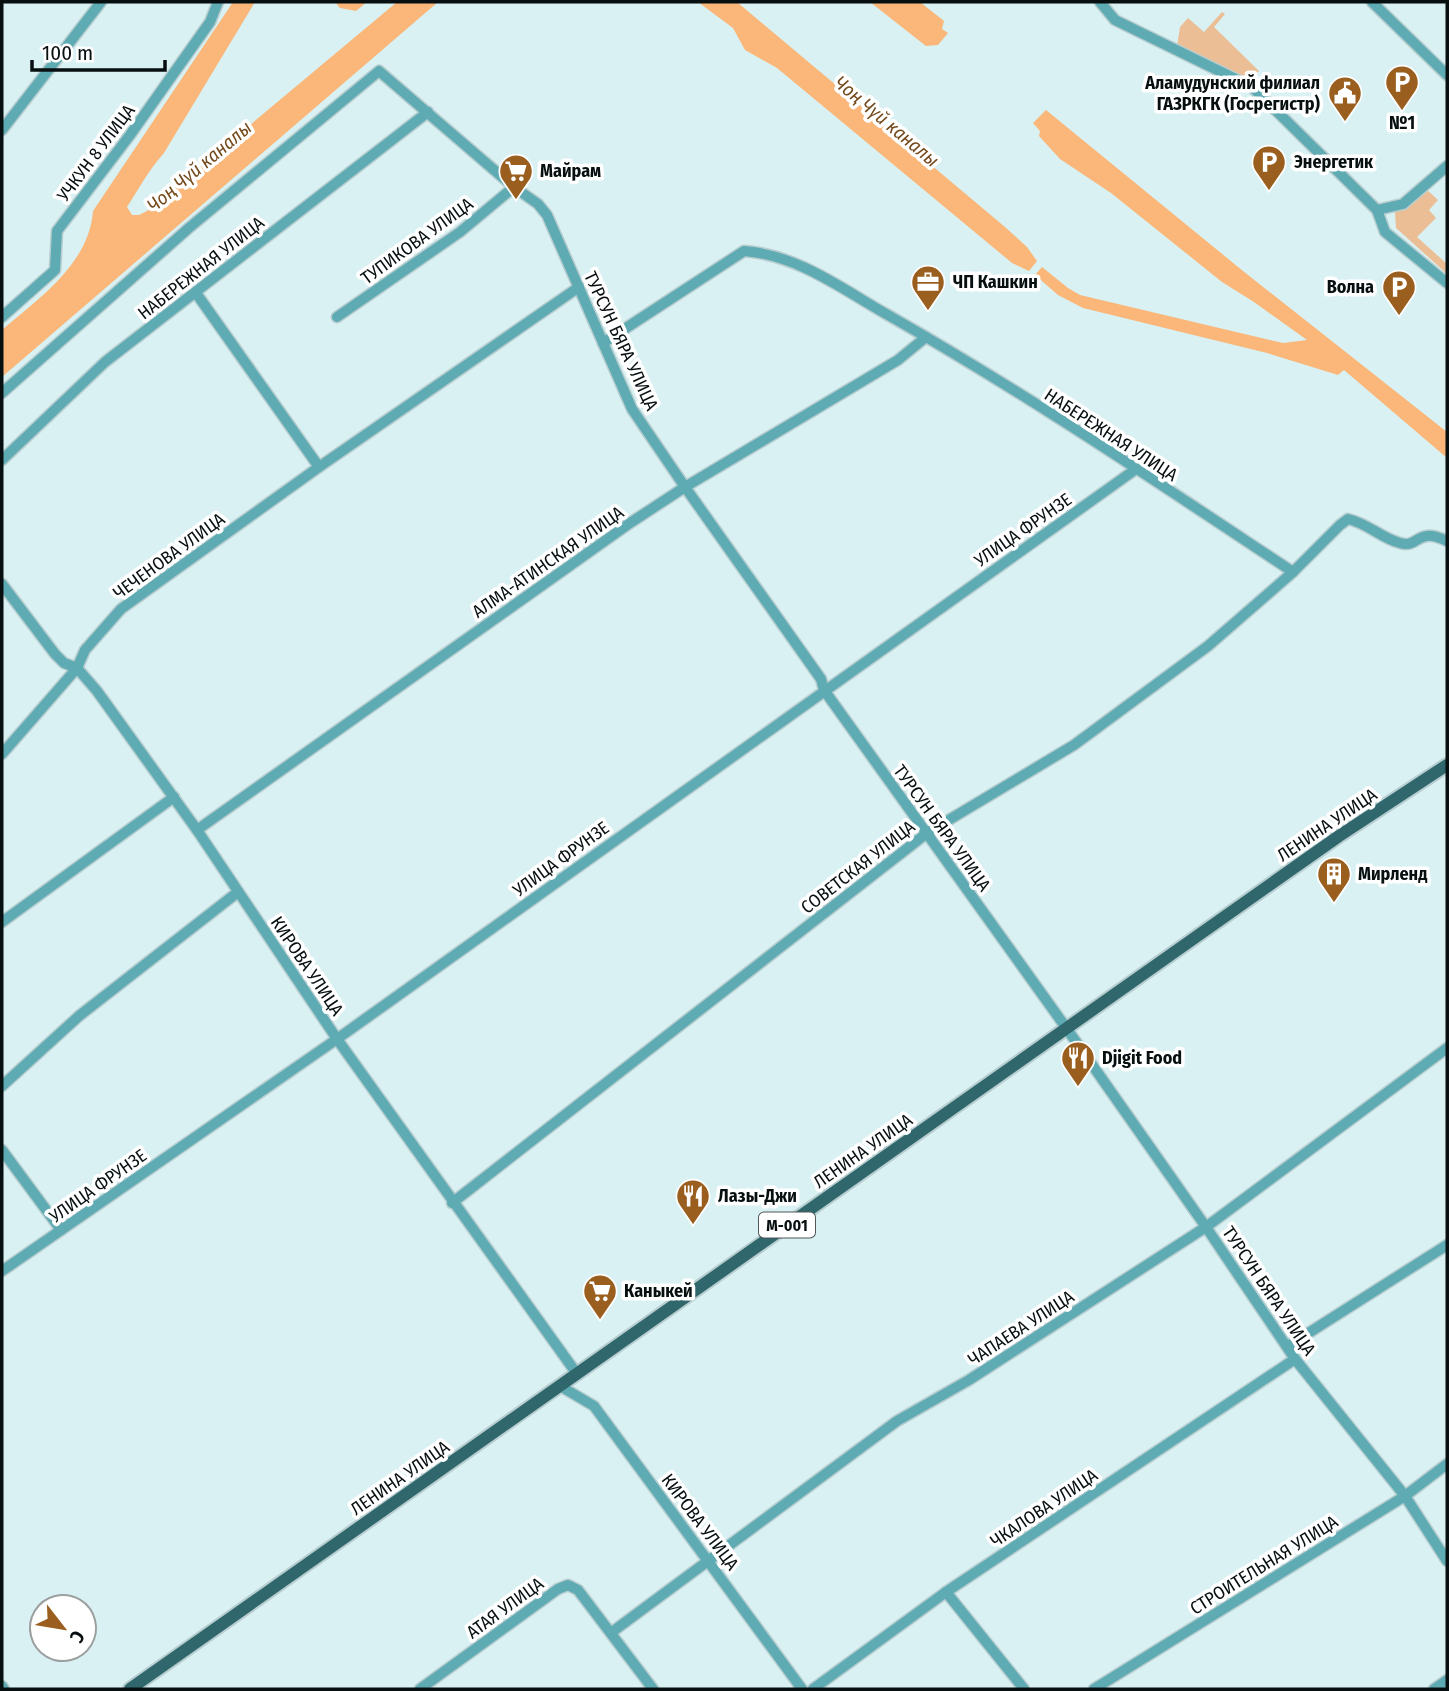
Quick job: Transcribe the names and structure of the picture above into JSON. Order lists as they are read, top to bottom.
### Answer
{
  "streets": {
    "main road": ["ЛЕНИНА УЛИЦА", "М-001"],
    "street": [
      "УЧКУН 8 УЛИЦА",
      "ТУПИКОВА УЛИЦА",
      "НАБЕРЕЖНАЯ УЛИЦА",
      "ТУРСУН БЯРА УЛИЦА",
      "УЛИЦА ФРУНЗЕ",
      "ЧЕЧЕНОВА УЛИЦА",
      "АЛМА-АТИНСКАЯ УЛИЦА",
      "СОВЕТСКАЯ УЛИЦА",
      "КИРОВА УЛИЦА",
      "ЧАПАЕВА УЛИЦА",
      "ЧКАЛОВА УЛИЦА",
      "СТРОИТЕЛЬНАЯ УЛИЦА",
      "АТАЯ УЛИЦА"
    ]
  },
  "crossings": [
    ["ТУПИКОВА УЛИЦА", "ТУРСУН БЯРА УЛИЦА"],
    ["НАБЕРЕЖНАЯ УЛИЦА", "ТУРСУН БЯРА УЛИЦА"],
    ["НАБЕРЕЖНАЯ УЛИЦА", "УЛИЦА ФРУНЗЕ"],
    ["НАБЕРЕЖНАЯ УЛИЦА", "АЛМА-АТИНСКАЯ УЛИЦА"],
    ["НАБЕРЕЖНАЯ УЛИЦА", "СОВЕТСКАЯ УЛИЦА"],
    ["ТУРСУН БЯРА УЛИЦА", "УЛИЦА ФРУНЗЕ"],
    ["ТУРСУН БЯРА УЛИЦА", "ЧЕЧЕНОВА УЛИЦА"],
    ["ТУРСУН БЯРА УЛИЦА", "АЛМА-АТИНСКАЯ УЛИЦА"],
    ["ТУРСУН БЯРА УЛИЦА", "ЛЕНИНА УЛИЦА"],
    ["ТУРСУН БЯРА УЛИЦА", "СОВЕТСКАЯ УЛИЦА"],
    ["ТУРСУН БЯРА УЛИЦА", "ЧАПАЕВА УЛИЦА"],
    ["ТУРСУН БЯРА УЛИЦА", "ЧКАЛОВА УЛИЦА"],
    ["ТУРСУН БЯРА УЛИЦА", "СТРОИТЕЛЬНАЯ УЛИЦА"],
    ["УЛИЦА ФРУНЗЕ", "КИРОВА УЛИЦА"],
    ["ЧЕЧЕНОВА УЛИЦА", "КИРОВА УЛИЦА"],
    ["АЛМА-АТИНСКАЯ УЛИЦА", "КИРОВА УЛИЦА"],
    ["ЛЕНИНА УЛИЦА", "КИРОВА УЛИЦА"],
    ["СОВЕТСКАЯ УЛИЦА", "КИРОВА УЛИЦА"],
    ["КИРОВА УЛИЦА", "ЧАПАЕВА УЛИЦА"],
    ["ЧАПАЕВА УЛИЦА", "АТАЯ УЛИЦА"]
  ],
  "water": ["Чоң Чүй каналы"],
  "places": {
    "parking": ["№1", "Энергетик", "Волна"],
    "public building": ["Аламудунский филиал ГАЗРКГК (Госрегистр)"],
    "supermarket": ["Майрам", "Каныкей"],
    "office": ["ЧП Кашкин"],
    "building": ["Мирленд"],
    "restaurant": ["Djigit Food", "Лазы-Джи"]
  },
  "scale_bar": "100 m",
  "north": "bottom right"
}
